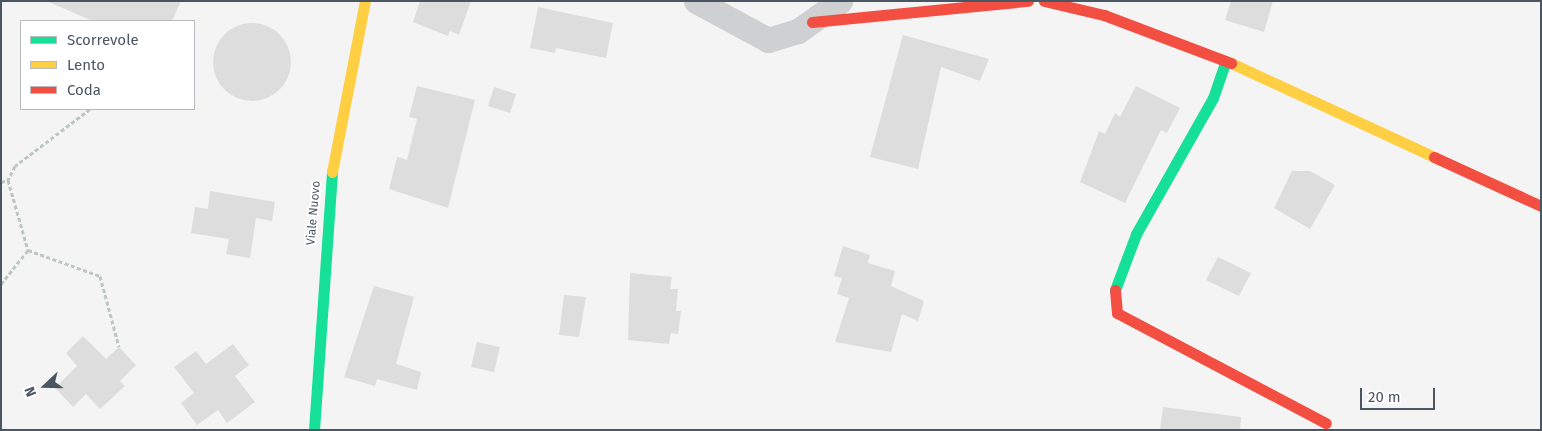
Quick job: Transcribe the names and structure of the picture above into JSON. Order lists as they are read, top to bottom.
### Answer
{
  "streets": {
    "street": ["Viale Nuovo"]
  },
  "legend": ["Scorrevole", "Lento", "Coda"],
  "scale_bar": "20 m",
  "north": "left"
}
